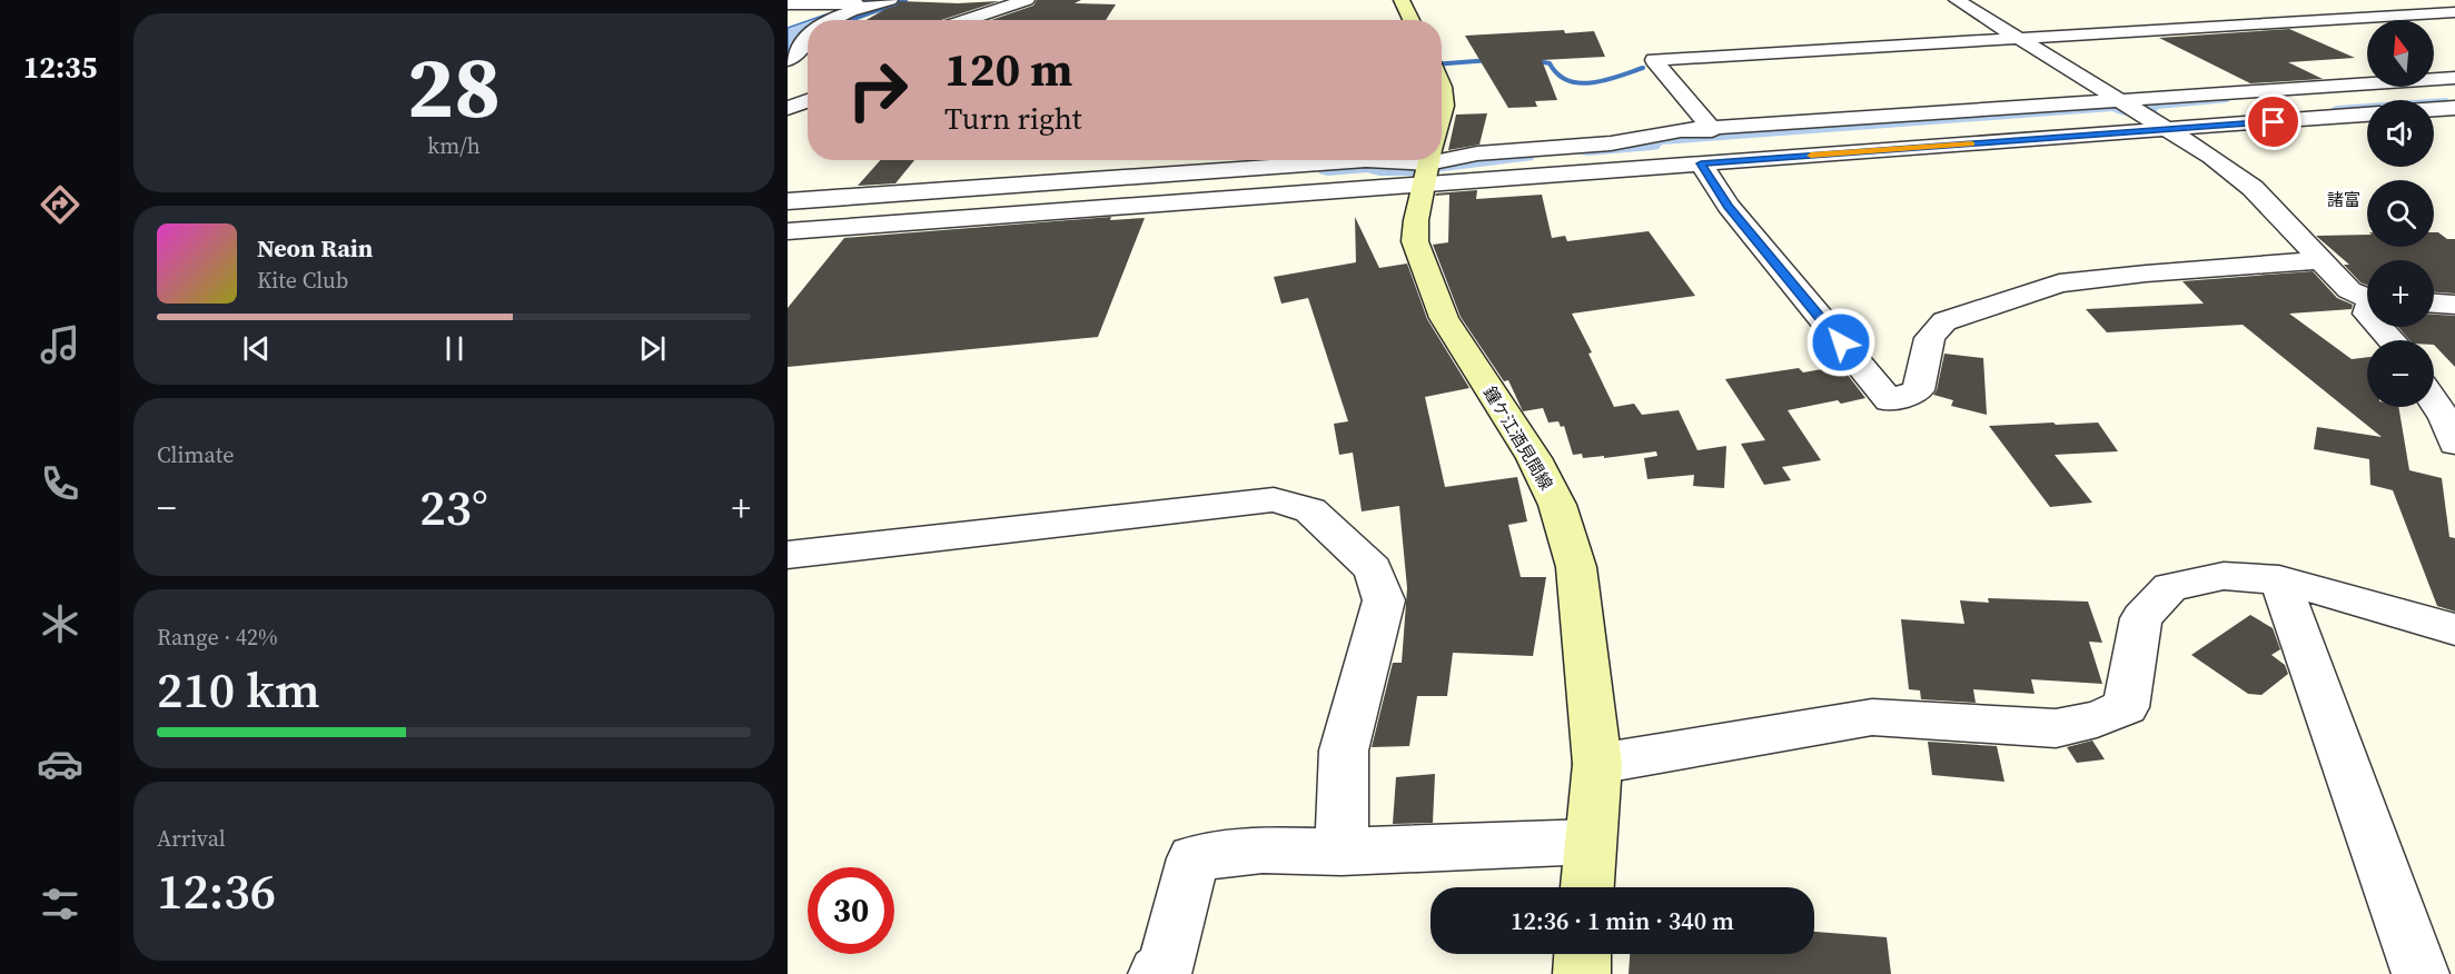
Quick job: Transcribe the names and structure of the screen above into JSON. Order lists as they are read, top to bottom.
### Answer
{
  "streets": {
    "main road": ["鐘ケ江酒見間線"]
  },
  "districts": ["諸富"],
  "north": "top",
  "page": {
    "tabs": "12:35",
    "tile": [
      ["28", "km/h"],
      "Climate",
      ["Range · 42%", "210 km"],
      ["Arrival", "12:36"]
    ],
    "map_buttons": ["+", "−"],
    "turn": ["120 m", "Turn right"],
    "song": ["Neon Rain", "Kite Club"],
    "heat": ["−", "23°", "+"],
    "limit": "30",
    "trip": "12:36 · 1 min · 340 m"
  }
}
